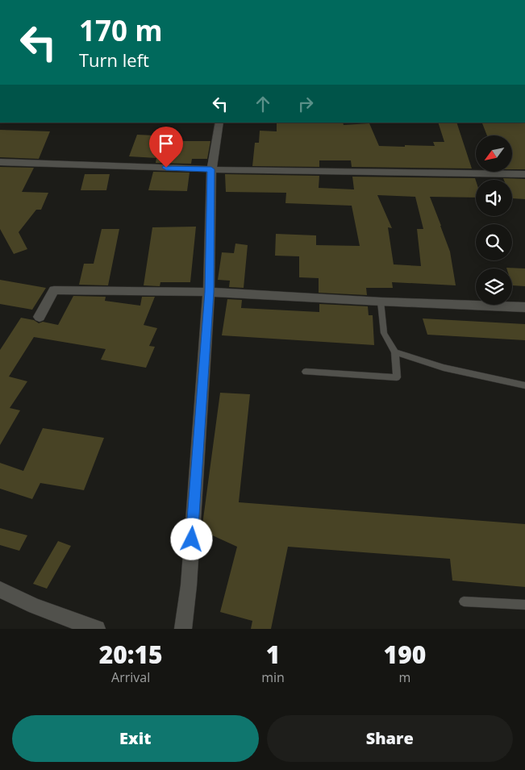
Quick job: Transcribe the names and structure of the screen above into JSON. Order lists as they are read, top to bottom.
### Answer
{
  "north": "bottom left",
  "page": {
    "turn": ["170 m", "Turn left"],
    "eta": [
      "20:15",
      "Arrival",
      "1",
      "min",
      "190",
      "m"
    ],
    "buttons": ["Exit", "Share"]
  }
}
